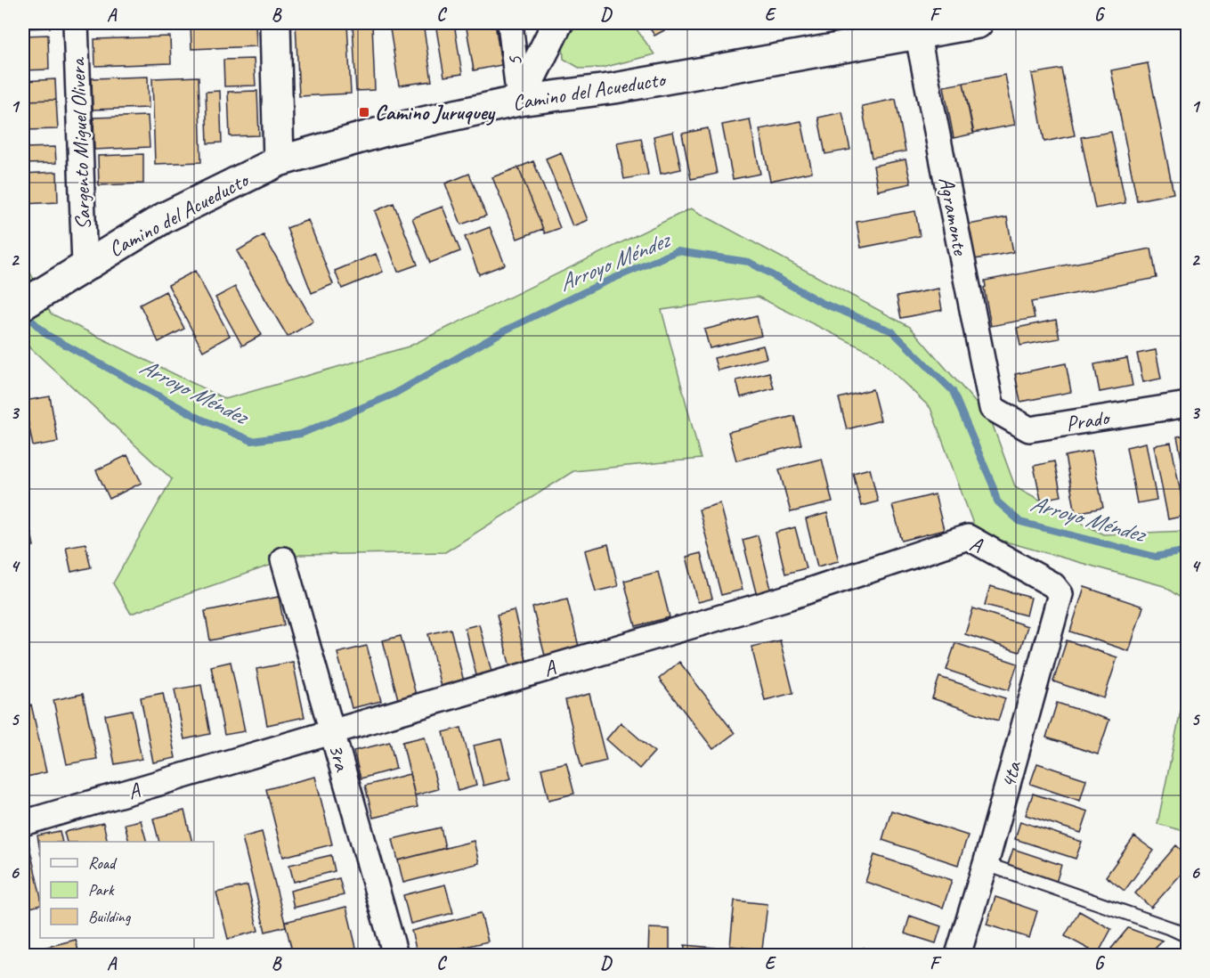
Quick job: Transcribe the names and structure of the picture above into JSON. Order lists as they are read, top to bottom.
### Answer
{
  "streets": {
    "main road": ["Camino del Acueducto"],
    "street": [
      "5",
      "Sargento Miguel Olivera",
      "Agramonte",
      "Prado",
      "A",
      "3ra",
      "4ta"
    ]
  },
  "crossings": [
    ["5", "Camino del Acueducto"],
    ["Camino del Acueducto", "Sargento Miguel Olivera"],
    ["Camino del Acueducto", "Agramonte"],
    ["Agramonte", "Prado"],
    ["A", "3ra"],
    ["A", "4ta"]
  ],
  "water": ["Arroyo Méndez"],
  "places": {
    "transit": ["Camino Juruquey"]
  },
  "legend": ["Road", "Park", "Building"],
  "grid": {
    "columns": [
      "A",
      "B",
      "C",
      "D",
      "E",
      "F",
      "G"
    ],
    "rows": [
      "1",
      "2",
      "3",
      "4",
      "5",
      "6"
    ]
  }
}
